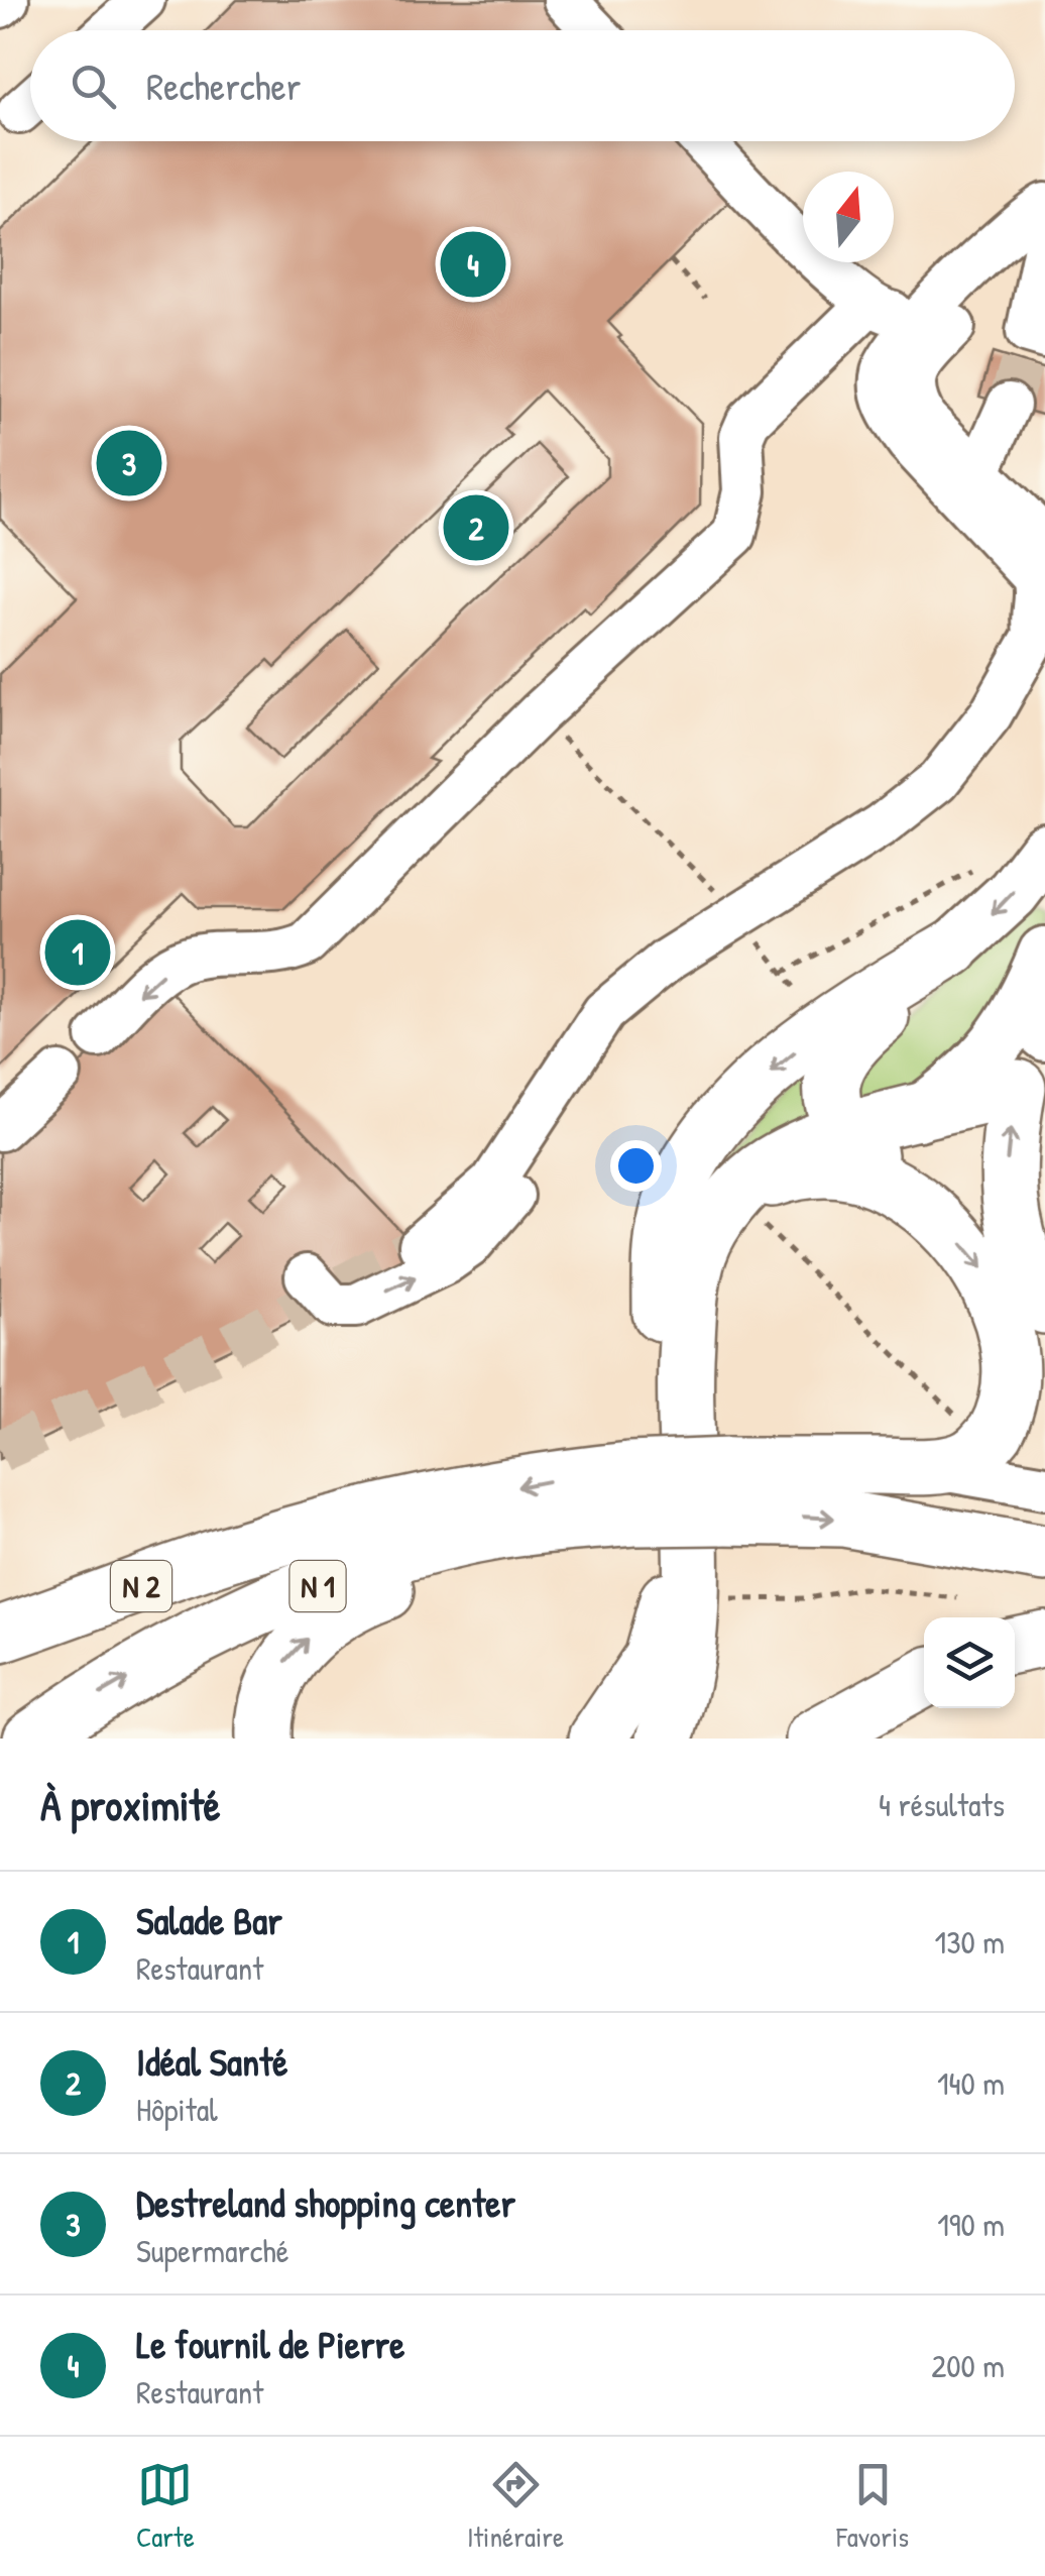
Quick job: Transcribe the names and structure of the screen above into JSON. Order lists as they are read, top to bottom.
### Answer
{
  "streets": {
    "highway": ["N 2", "N 1"]
  },
  "crossings": [
    ["N 2", "N 1"]
  ],
  "north": "top",
  "page": {
    "search": "Rechercher",
    "pins": [
      "4",
      "3",
      "2",
      "1"
    ],
    "heading": ["À proximité", "4 résultats"],
    "list": [
      {
        "mark": "1",
        "name": "Salade Bar",
        "note": "Restaurant",
        "value": "130 m"
      },
      {
        "mark": "2",
        "name": "Idéal Santé",
        "note": "Hôpital",
        "value": "140 m"
      },
      {
        "mark": "3",
        "name": "Destreland shopping center",
        "note": "Supermarché",
        "value": "190 m"
      },
      {
        "mark": "4",
        "name": "Le fournil de Pierre",
        "note": "Restaurant",
        "value": "200 m"
      }
    ],
    "nav": ["Carte", "Itinéraire", "Favoris"]
  }
}
